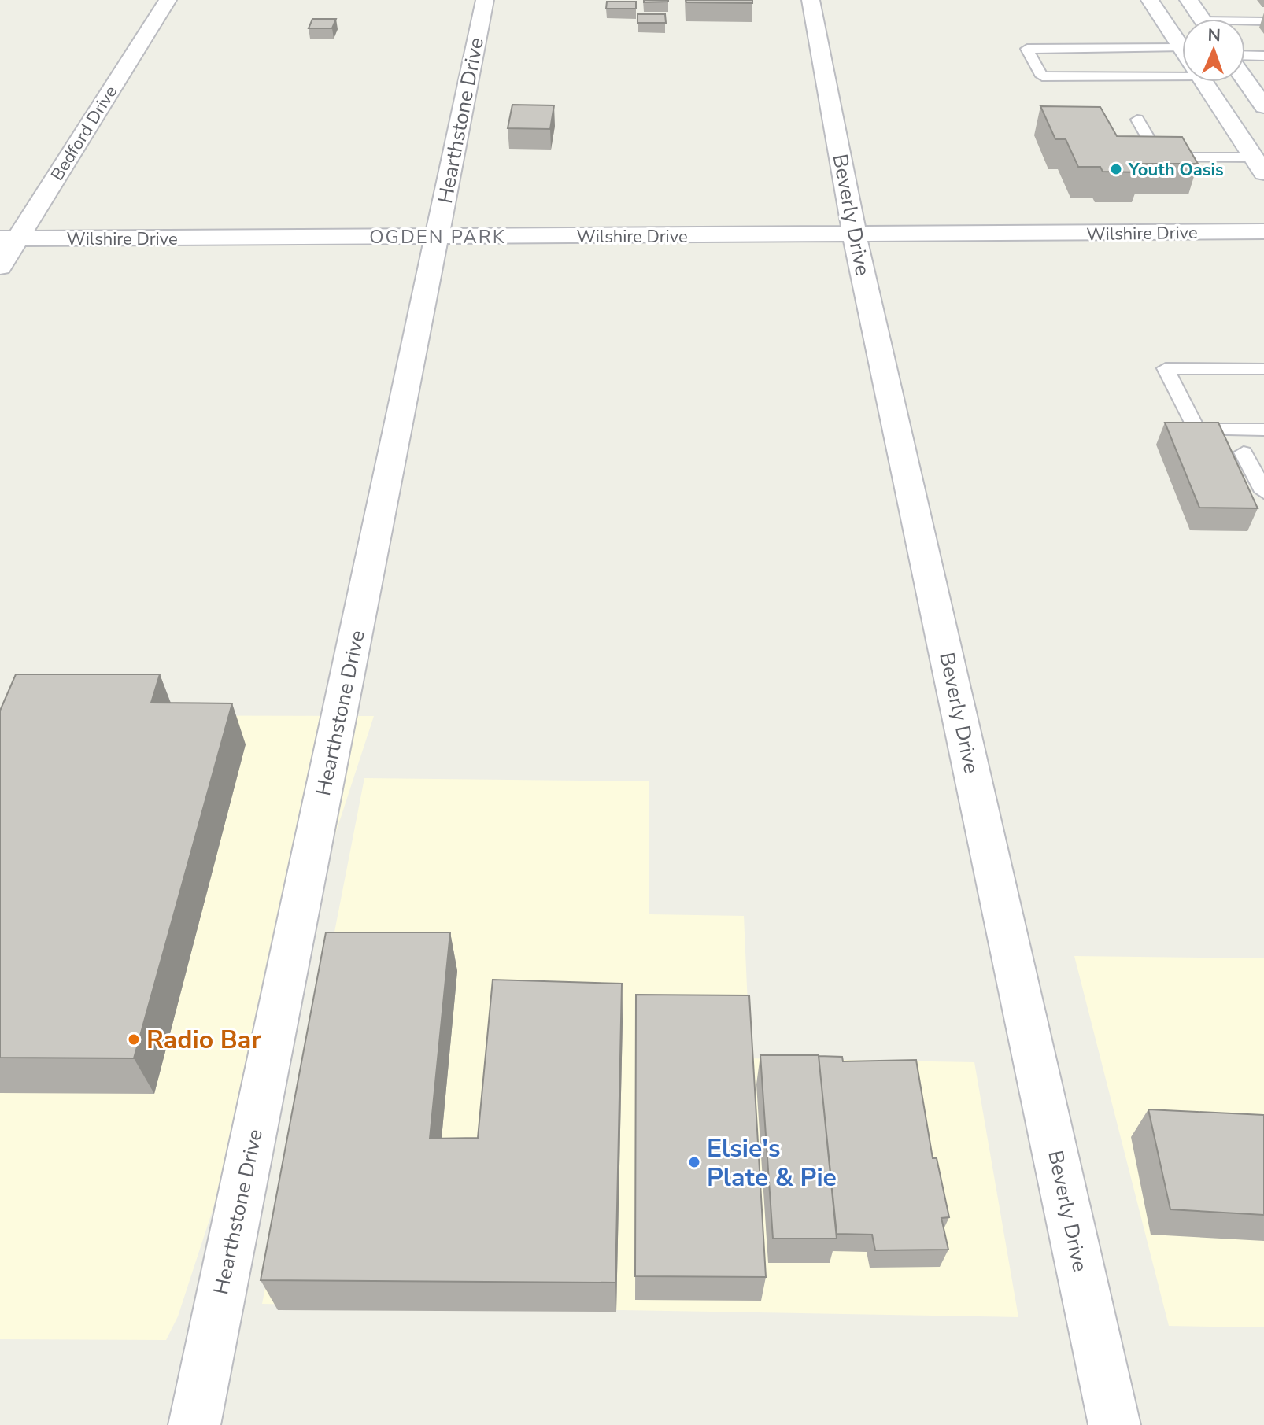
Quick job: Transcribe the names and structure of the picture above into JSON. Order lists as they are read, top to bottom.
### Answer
{
  "streets": {
    "street": [
      "Hearthstone Drive",
      "Bedford Drive",
      "Beverly Drive",
      "Wilshire Drive"
    ]
  },
  "crossings": [
    ["Hearthstone Drive", "Wilshire Drive"],
    ["Bedford Drive", "Wilshire Drive"],
    ["Beverly Drive", "Wilshire Drive"]
  ],
  "districts": ["OGDEN PARK"],
  "places": ["Youth Oasis", "Radio Bar", "Elsie's Plate & Pie"],
  "north": "top"
}
